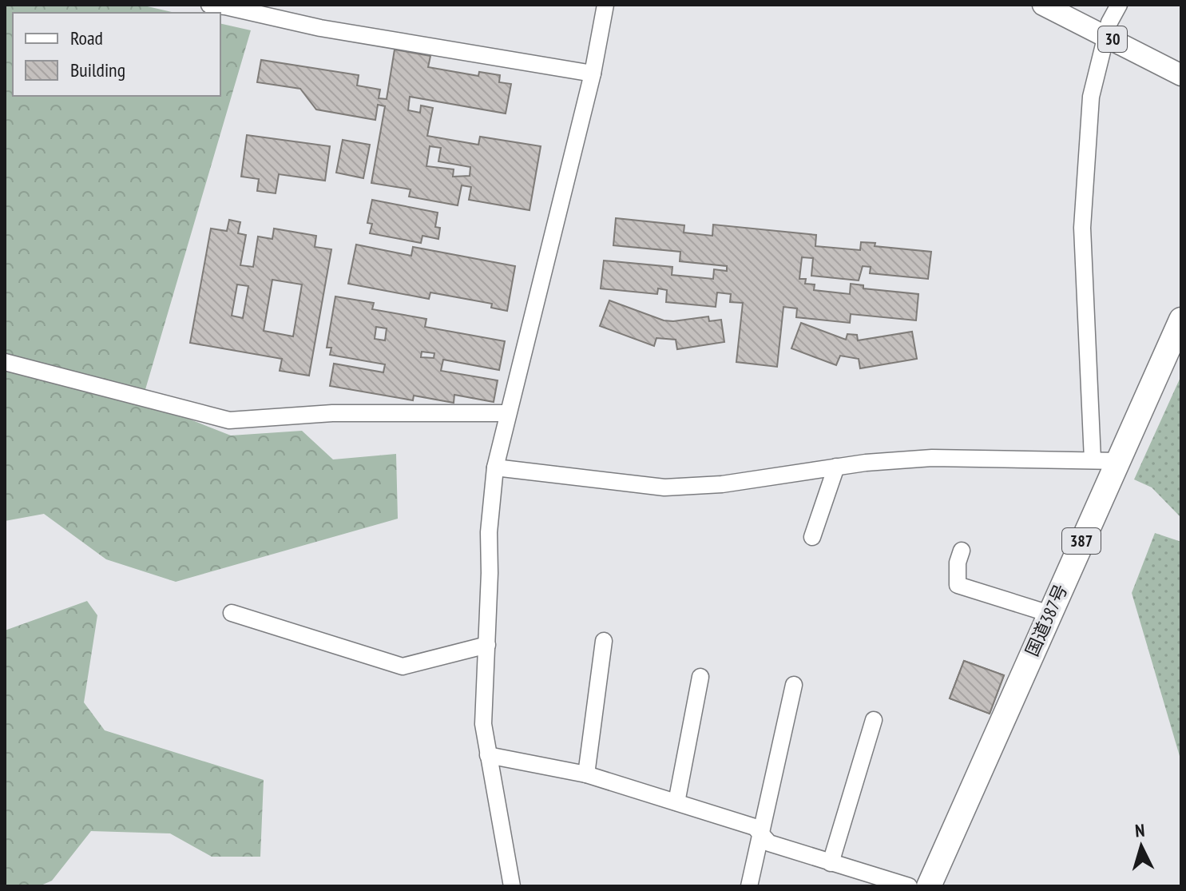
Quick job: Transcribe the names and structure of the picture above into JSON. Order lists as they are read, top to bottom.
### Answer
{
  "streets": {
    "highway": ["387", "国道387号"],
    "main road": ["30"]
  },
  "legend": ["Road", "Building"],
  "north": "top"
}
